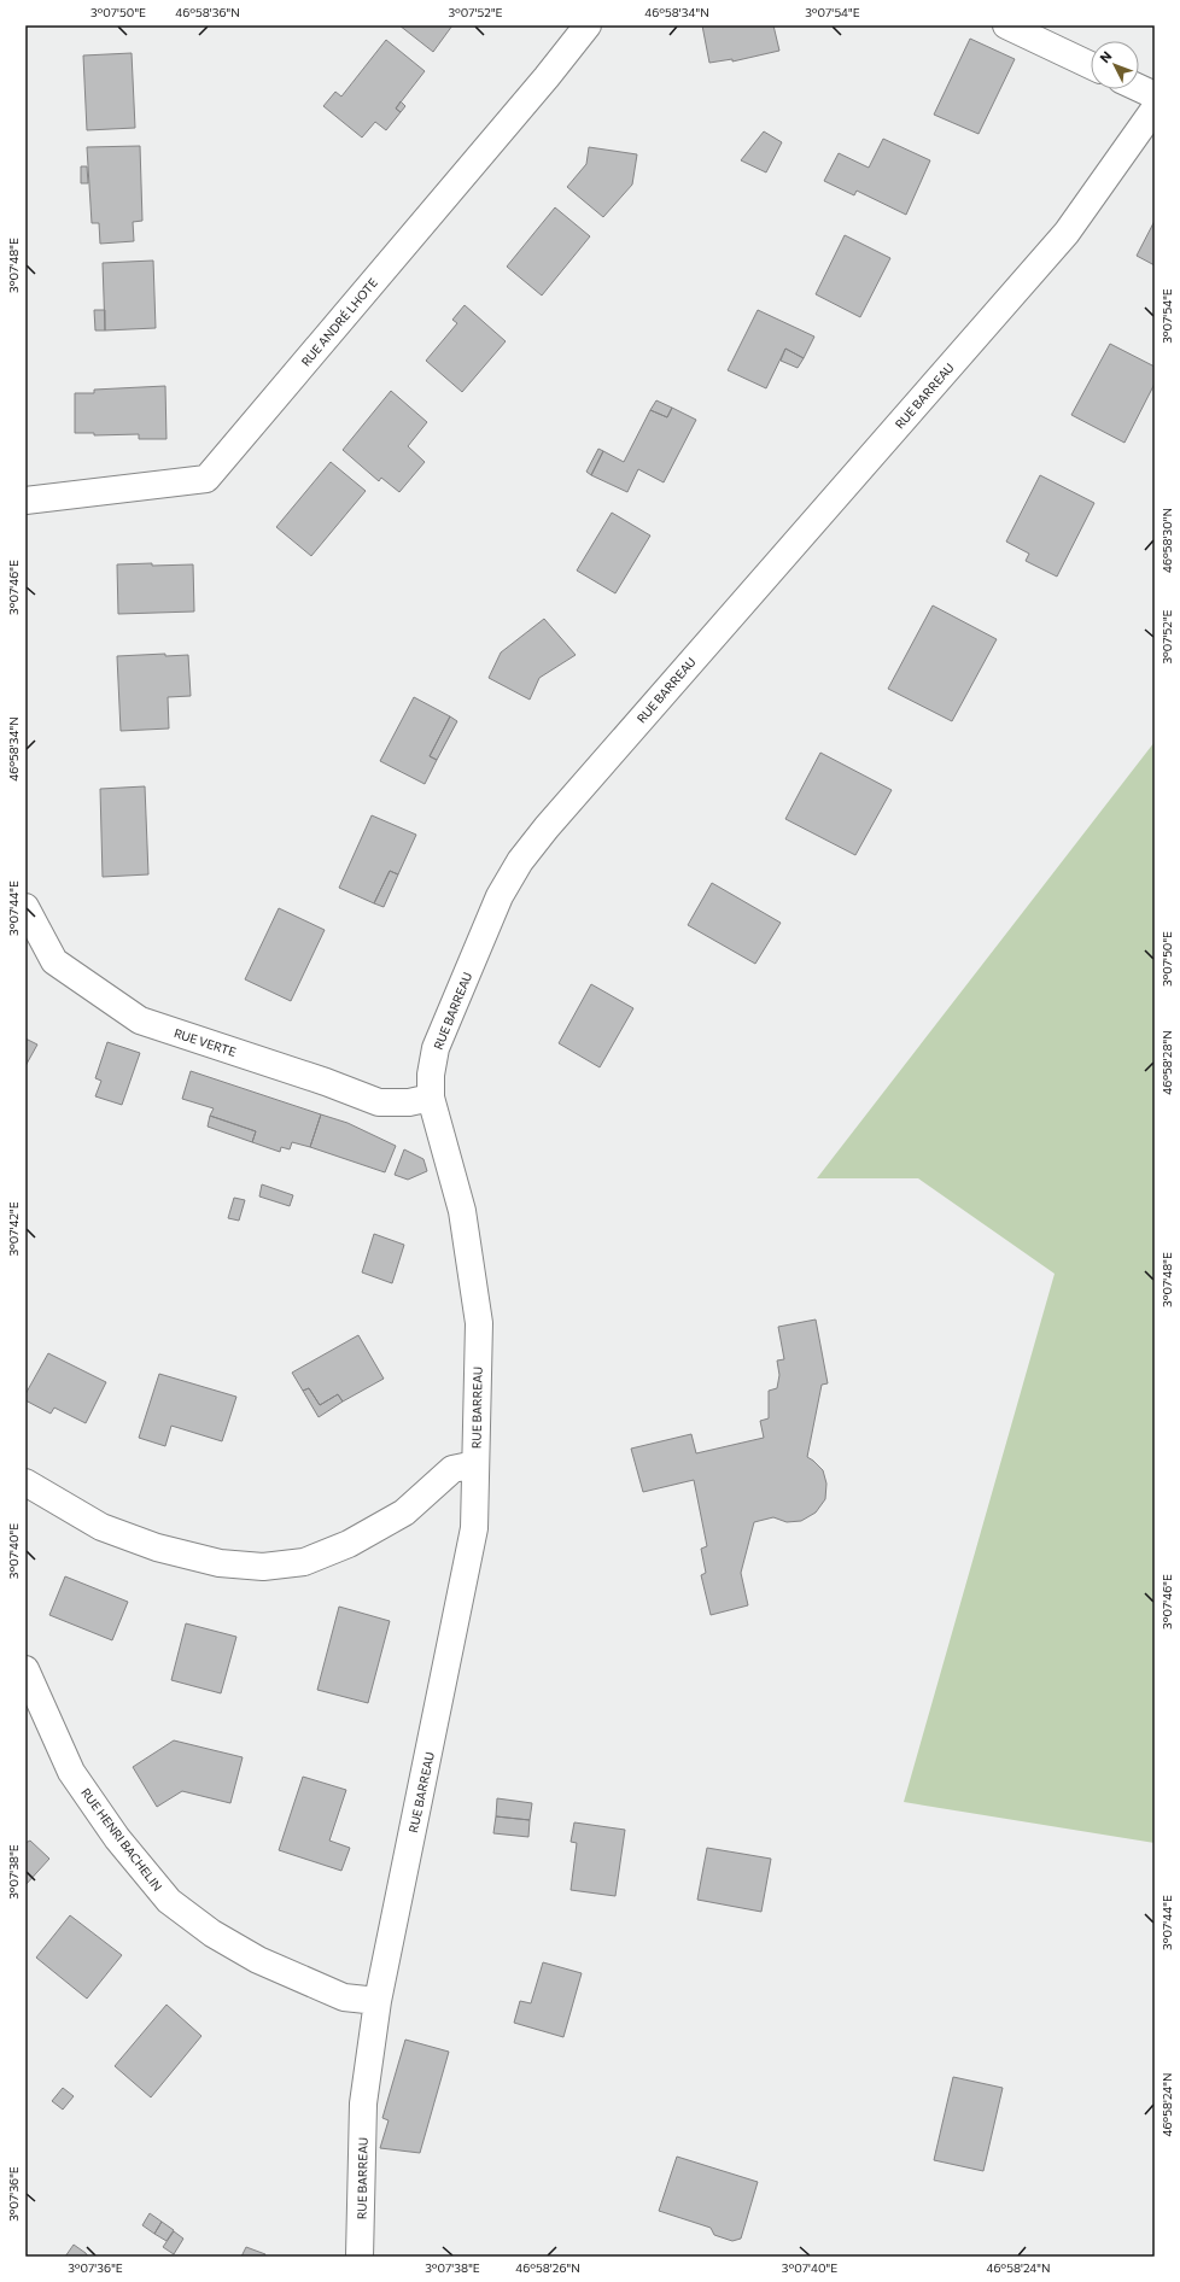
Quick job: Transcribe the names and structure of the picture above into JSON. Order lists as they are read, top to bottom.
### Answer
{
  "streets": {
    "street": [
      "RUE ANDRÉ LHOTE",
      "RUE BARREAU",
      "RUE VERTE",
      "RUE HENRI BACHELIN"
    ]
  },
  "crossings": [
    ["RUE BARREAU", "RUE VERTE"],
    ["RUE BARREAU", "RUE HENRI BACHELIN"]
  ],
  "north": "top left",
  "coordinates": [
    "3°07'50\"E",
    "46°58'36\"N",
    "3°07'52\"E",
    "46°58'34\"N",
    "3°07'54\"E",
    "3°07'48\"E",
    "46°58'30\"N",
    "3°07'46\"E",
    "3°07'44\"E",
    "46°58'28\"N",
    "3°07'42\"E",
    "3°07'40\"E",
    "3°07'38\"E",
    "46°58'24\"N",
    "3°07'36\"E",
    "46°58'26\"N"
  ]
}
